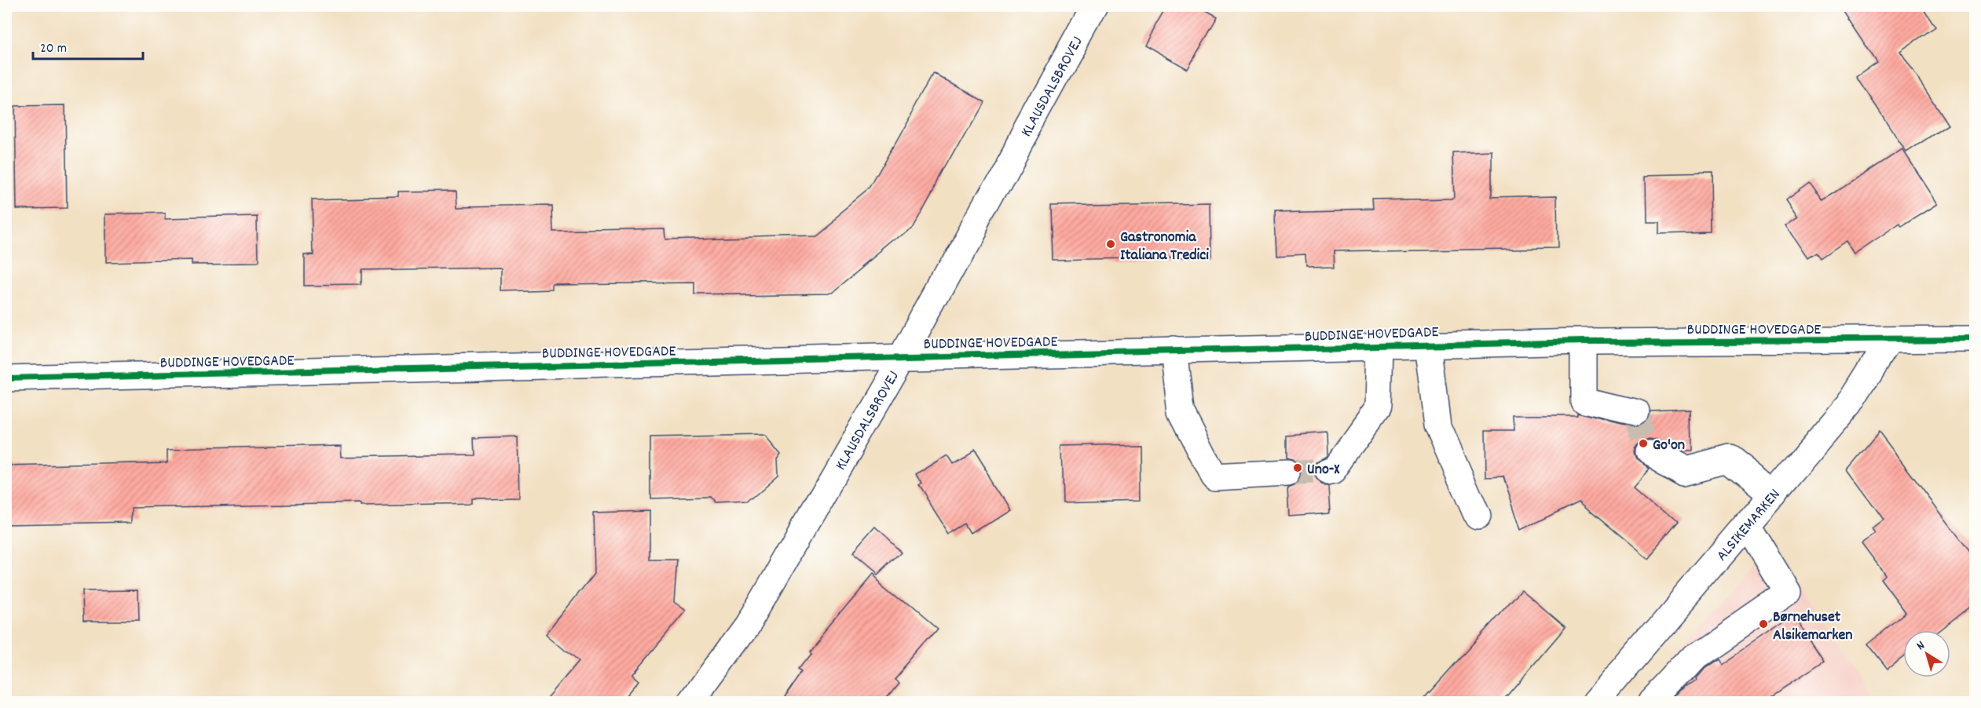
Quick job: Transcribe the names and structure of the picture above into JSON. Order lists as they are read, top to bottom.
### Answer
{
  "streets": {
    "street": ["KLAUSDALSBROVEJ", "BUDDINGE HOVEDGADE", "ALSIKEMARKEN"]
  },
  "crossings": [
    ["KLAUSDALSBROVEJ", "BUDDINGE HOVEDGADE"],
    ["BUDDINGE HOVEDGADE", "ALSIKEMARKEN"]
  ],
  "places": [
    "Gastronomia Italiana Tredici",
    "Go'on",
    "Uno-X",
    "Børnehuset Alsikemarken"
  ],
  "scale_bar": "20 m",
  "north": "top left"
}
